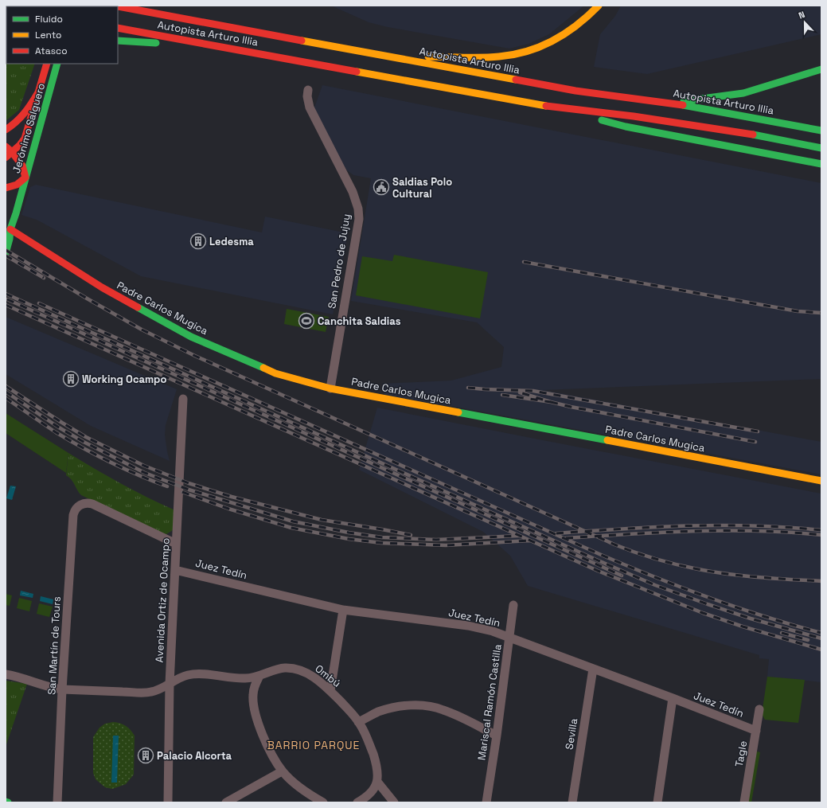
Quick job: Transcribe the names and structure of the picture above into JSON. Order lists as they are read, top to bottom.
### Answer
{
  "streets": {
    "main road": ["Autopista Arturo Illia", "Jerónimo Salguero", "Padre Carlos Mugica"],
    "street": [
      "San Pedro de Jujuy",
      "Juez Tedín",
      "Avenida Ortiz de Ocampo",
      "San Martín de Tours",
      "Ombú",
      "Mariscal Ramón Castilla",
      "Sevilla",
      "Tagle"
    ]
  },
  "crossings": [
    ["Jerónimo Salguero", "Padre Carlos Mugica"],
    ["San Pedro de Jujuy", "Padre Carlos Mugica"],
    ["Juez Tedín", "Avenida Ortiz de Ocampo"],
    ["Juez Tedín", "Mariscal Ramón Castilla"],
    ["Juez Tedín", "Sevilla"],
    ["Juez Tedín", "Tagle"],
    ["Avenida Ortiz de Ocampo", "San Martín de Tours"],
    ["Avenida Ortiz de Ocampo", "Ombú"],
    ["San Martín de Tours", "Ombú"]
  ],
  "districts": ["BARRIO PARQUE"],
  "places": {
    "public building": ["Saldias Polo Cultural"],
    "building": ["Ledesma", "Working Ocampo", "Palacio Alcorta"],
    "sports": ["Canchita Saldias"]
  },
  "legend": ["Fluido", "Lento", "Atasco"],
  "north": "top"
}
